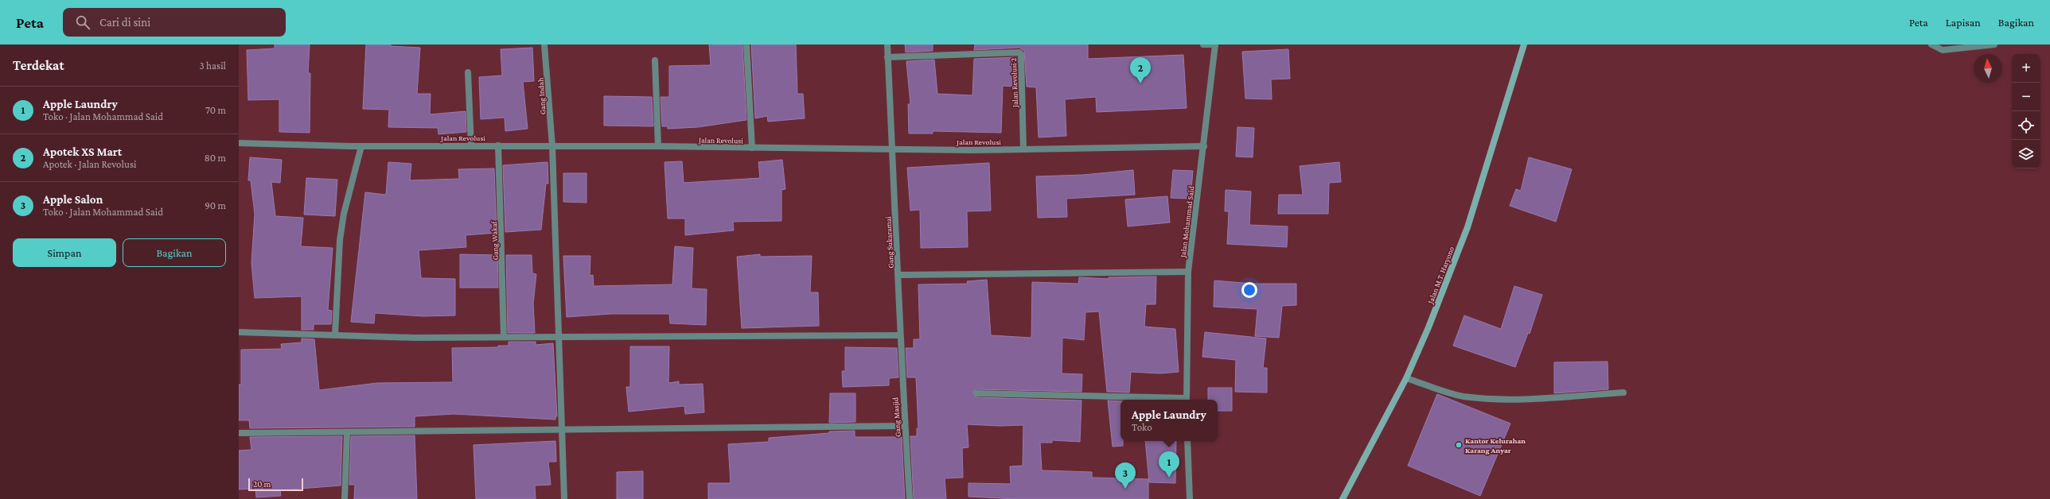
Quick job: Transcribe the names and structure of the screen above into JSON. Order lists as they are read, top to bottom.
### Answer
{
  "streets": {
    "main road": ["Jalan M.T. Haryono"],
    "street": [
      "Jalan Revolusi 2",
      "Gang Indah",
      "Jalan Revolusi",
      "Jalan Mohammad Said",
      "Gang Wakaf",
      "Gang Sukaramai",
      "Gang Masjid"
    ]
  },
  "crossings": [
    ["Jalan Revolusi 2", "Jalan Revolusi"],
    ["Jalan Revolusi 2", "Gang Sukaramai"],
    ["Gang Indah", "Jalan Revolusi"],
    ["Jalan Revolusi", "Jalan Mohammad Said"],
    ["Jalan Revolusi", "Gang Wakaf"],
    ["Jalan Revolusi", "Gang Sukaramai"],
    ["Gang Sukaramai", "Gang Masjid"]
  ],
  "places": ["Kantor Kelurahan Karang Anyar"],
  "scale_bar": "20 m",
  "north": "top",
  "page": {
    "header": "Peta",
    "search": "Cari di sini",
    "nav": ["Peta", "Lapisan", "Bagikan"],
    "heading": ["Terdekat", "3 hasil"],
    "map_buttons": ["+", "−"],
    "pins": ["2", "1", "3"],
    "list": [
      {
        "mark": "1",
        "name": "Apple Laundry",
        "note": "Toko · Jalan Mohammad Said",
        "value": "70 m"
      },
      {
        "mark": "2",
        "name": "Apotek XS Mart",
        "note": "Apotek · Jalan Revolusi",
        "value": "80 m"
      },
      {
        "mark": "3",
        "name": "Apple Salon",
        "note": "Toko · Jalan Mohammad Said",
        "value": "90 m"
      }
    ],
    "buttons": ["Simpan", "Bagikan"],
    "popup": ["Apple Laundry", "Toko"],
    "scale": "20 m"
  }
}
